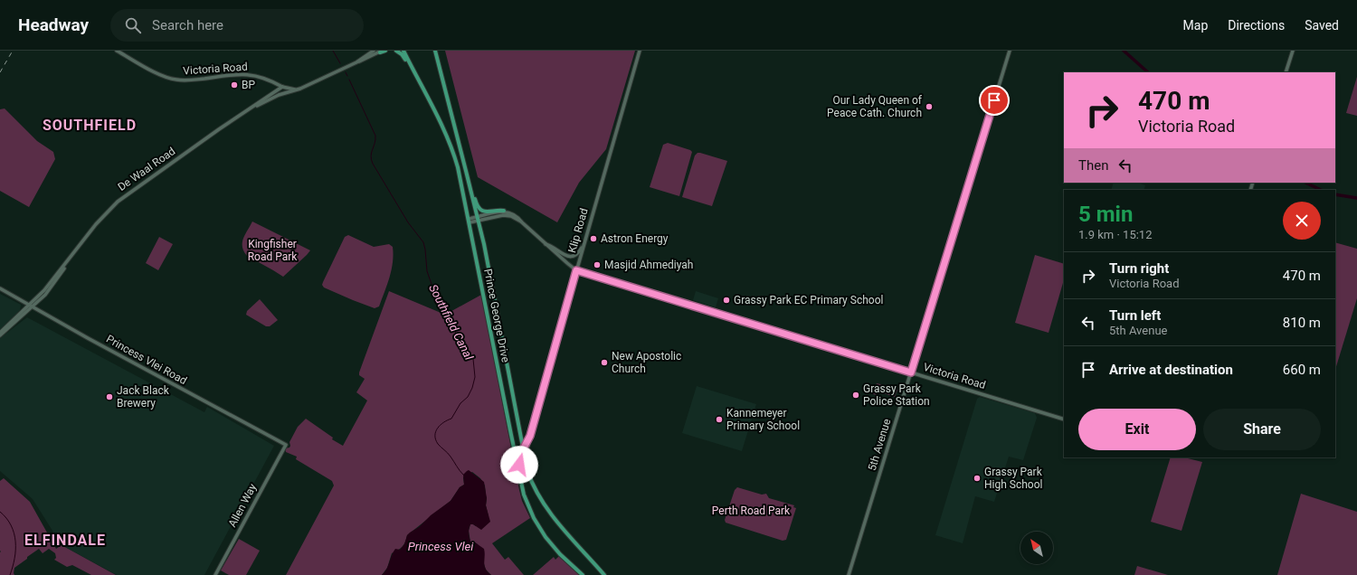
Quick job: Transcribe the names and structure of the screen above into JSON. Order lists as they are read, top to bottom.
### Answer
{
  "streets": {
    "main road": ["Prince George Drive"],
    "street": [
      "Victoria Road",
      "De Waal Road",
      "Klip Road",
      "Princess Vlei Road",
      "5th Avenue",
      "Allen Way"
    ]
  },
  "crossings": [
    ["Victoria Road", "De Waal Road"],
    ["Victoria Road", "Klip Road"],
    ["Victoria Road", "Prince George Drive"],
    ["Victoria Road", "5th Avenue"],
    ["De Waal Road", "Princess Vlei Road"],
    ["Klip Road", "Prince George Drive"],
    ["Princess Vlei Road", "Allen Way"]
  ],
  "districts": ["SOUTHFIELD", "ELFINDALE"],
  "water": ["Southfield Canal", "Princess Vlei"],
  "parks": ["Kingfisher Road Park", "Perth Road Park"],
  "places": [
    "BP",
    "Our Lady Queen of Peace Cath. Church",
    "Astron Energy",
    "Masjid Ahmediyah",
    "Grassy Park EC Primary School",
    "New Apostolic Church",
    "Grassy Park Police Station",
    "Jack Black Brewery",
    "Kannemeyer Primary School",
    "Grassy Park High School"
  ],
  "north": "top left",
  "page": {
    "header": "Headway",
    "search": "Search here",
    "nav": ["Map", "Directions", "Saved"],
    "turn": ["470 m", "Victoria Road"],
    "then": "Then",
    "heading": ["5 min", "1.9 km · 15:12"],
    "list": [
      {
        "name": "Turn right",
        "note": "Victoria Road",
        "value": "470 m"
      },
      {
        "name": "Turn left",
        "note": "5th Avenue",
        "value": "810 m"
      },
      {
        "name": "Arrive at destination",
        "value": "660 m"
      }
    ],
    "buttons": ["Exit", "Share"]
  }
}
